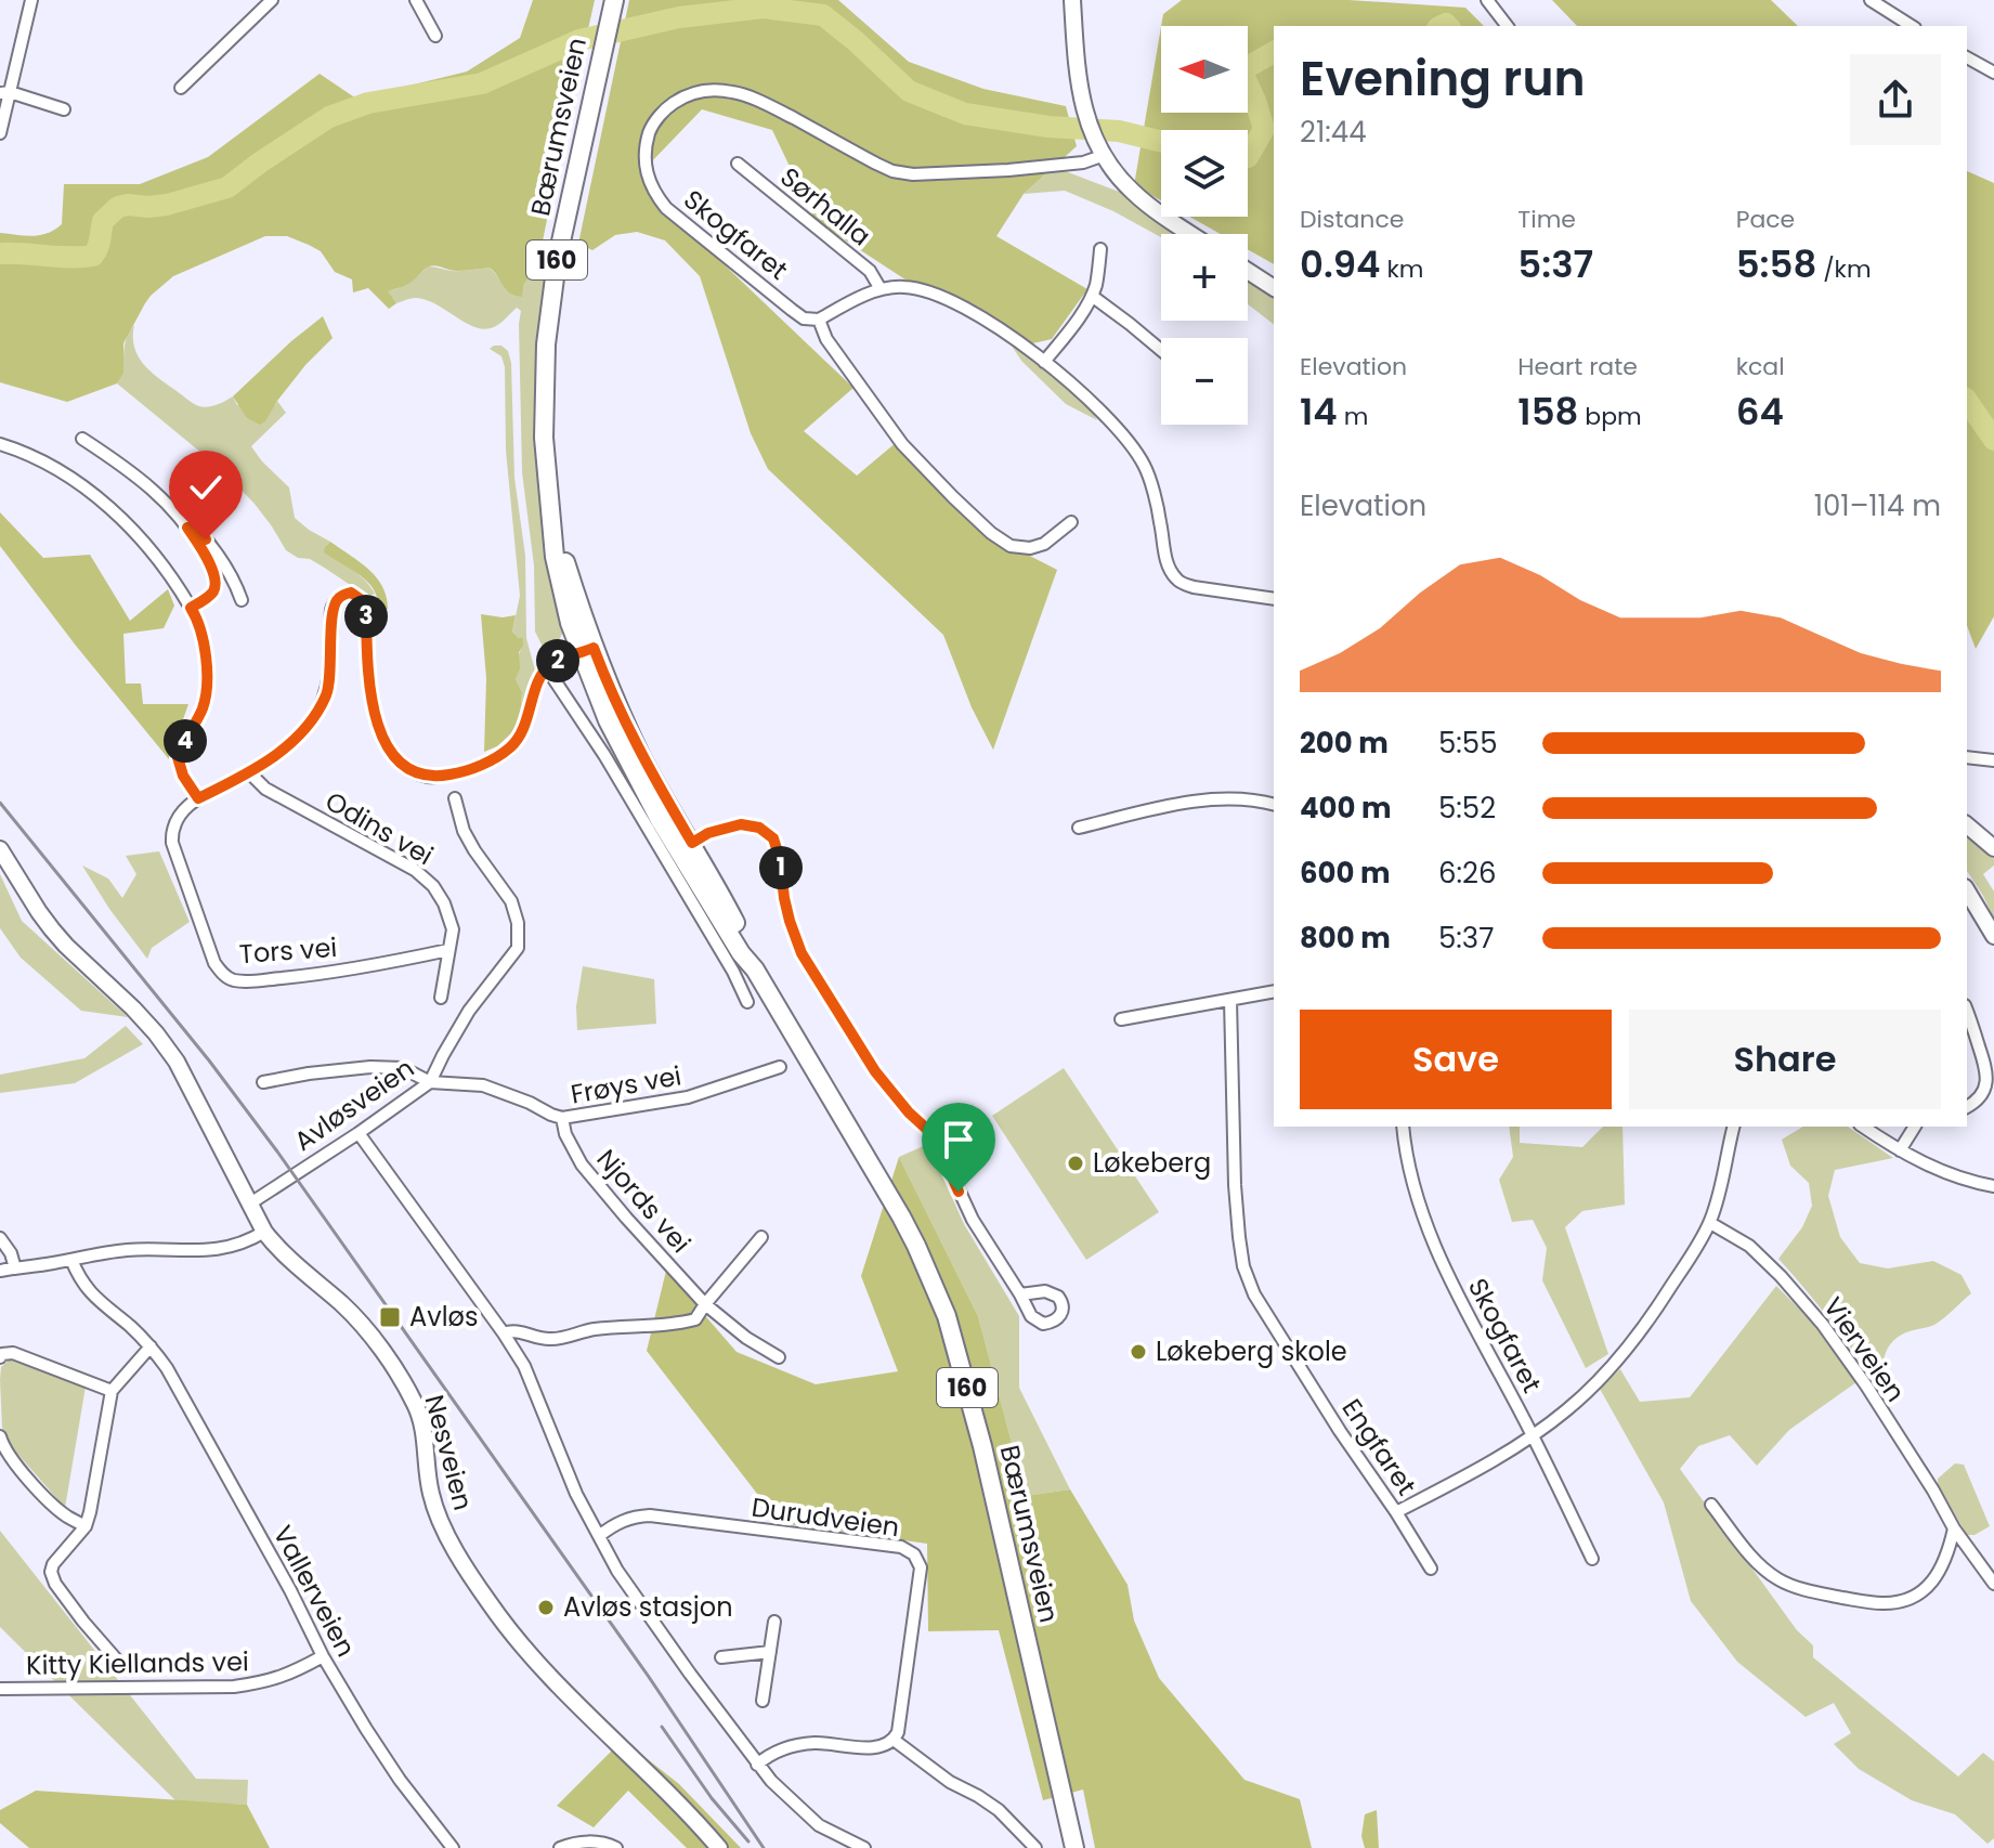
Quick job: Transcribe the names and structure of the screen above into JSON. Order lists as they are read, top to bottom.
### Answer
{
  "streets": {
    "main road": ["Bærumsveien", "160"],
    "street": [
      "Sørhalla",
      "Skogfaret",
      "Odins vei",
      "Tors vei",
      "Frøys vei",
      "Avløsveien",
      "Njords vei",
      "Vierveien",
      "Engfaret",
      "Nesveien",
      "Durudveien",
      "Vallerveien",
      "Kitty Kiellands vei"
    ]
  },
  "crossings": [
    ["Odins vei", "Tors vei"],
    ["Frøys vei", "Avløsveien"],
    ["Frøys vei", "Njords vei"],
    ["Avløsveien", "Nesveien"],
    ["Vallerveien", "Kitty Kiellands vei"]
  ],
  "places": {
    "other": ["Løkeberg", "Løkeberg skole", "Avløs stasjon"],
    "transit": ["Avløs"]
  },
  "north": "left",
  "page": {
    "map_buttons": ["+", "−"],
    "heading": ["Evening run", "21:44"],
    "stats": [
      ["Distance", "0.94 km"],
      ["Time", "5:37"],
      ["Pace", "5:58 /km"],
      ["Elevation", "14 m"],
      ["Heart rate", "158 bpm"],
      ["kcal", "64"]
    ],
    "chart": ["Elevation", "101–114 m"],
    "pins": [
      "3",
      "2",
      "4",
      "1"
    ],
    "list": [
      {
        "name": "200 m",
        "note": "5:55"
      },
      {
        "name": "400 m",
        "note": "5:52"
      },
      {
        "name": "600 m",
        "note": "6:26"
      },
      {
        "name": "800 m",
        "note": "5:37"
      }
    ],
    "buttons": ["Save", "Share"]
  }
}
